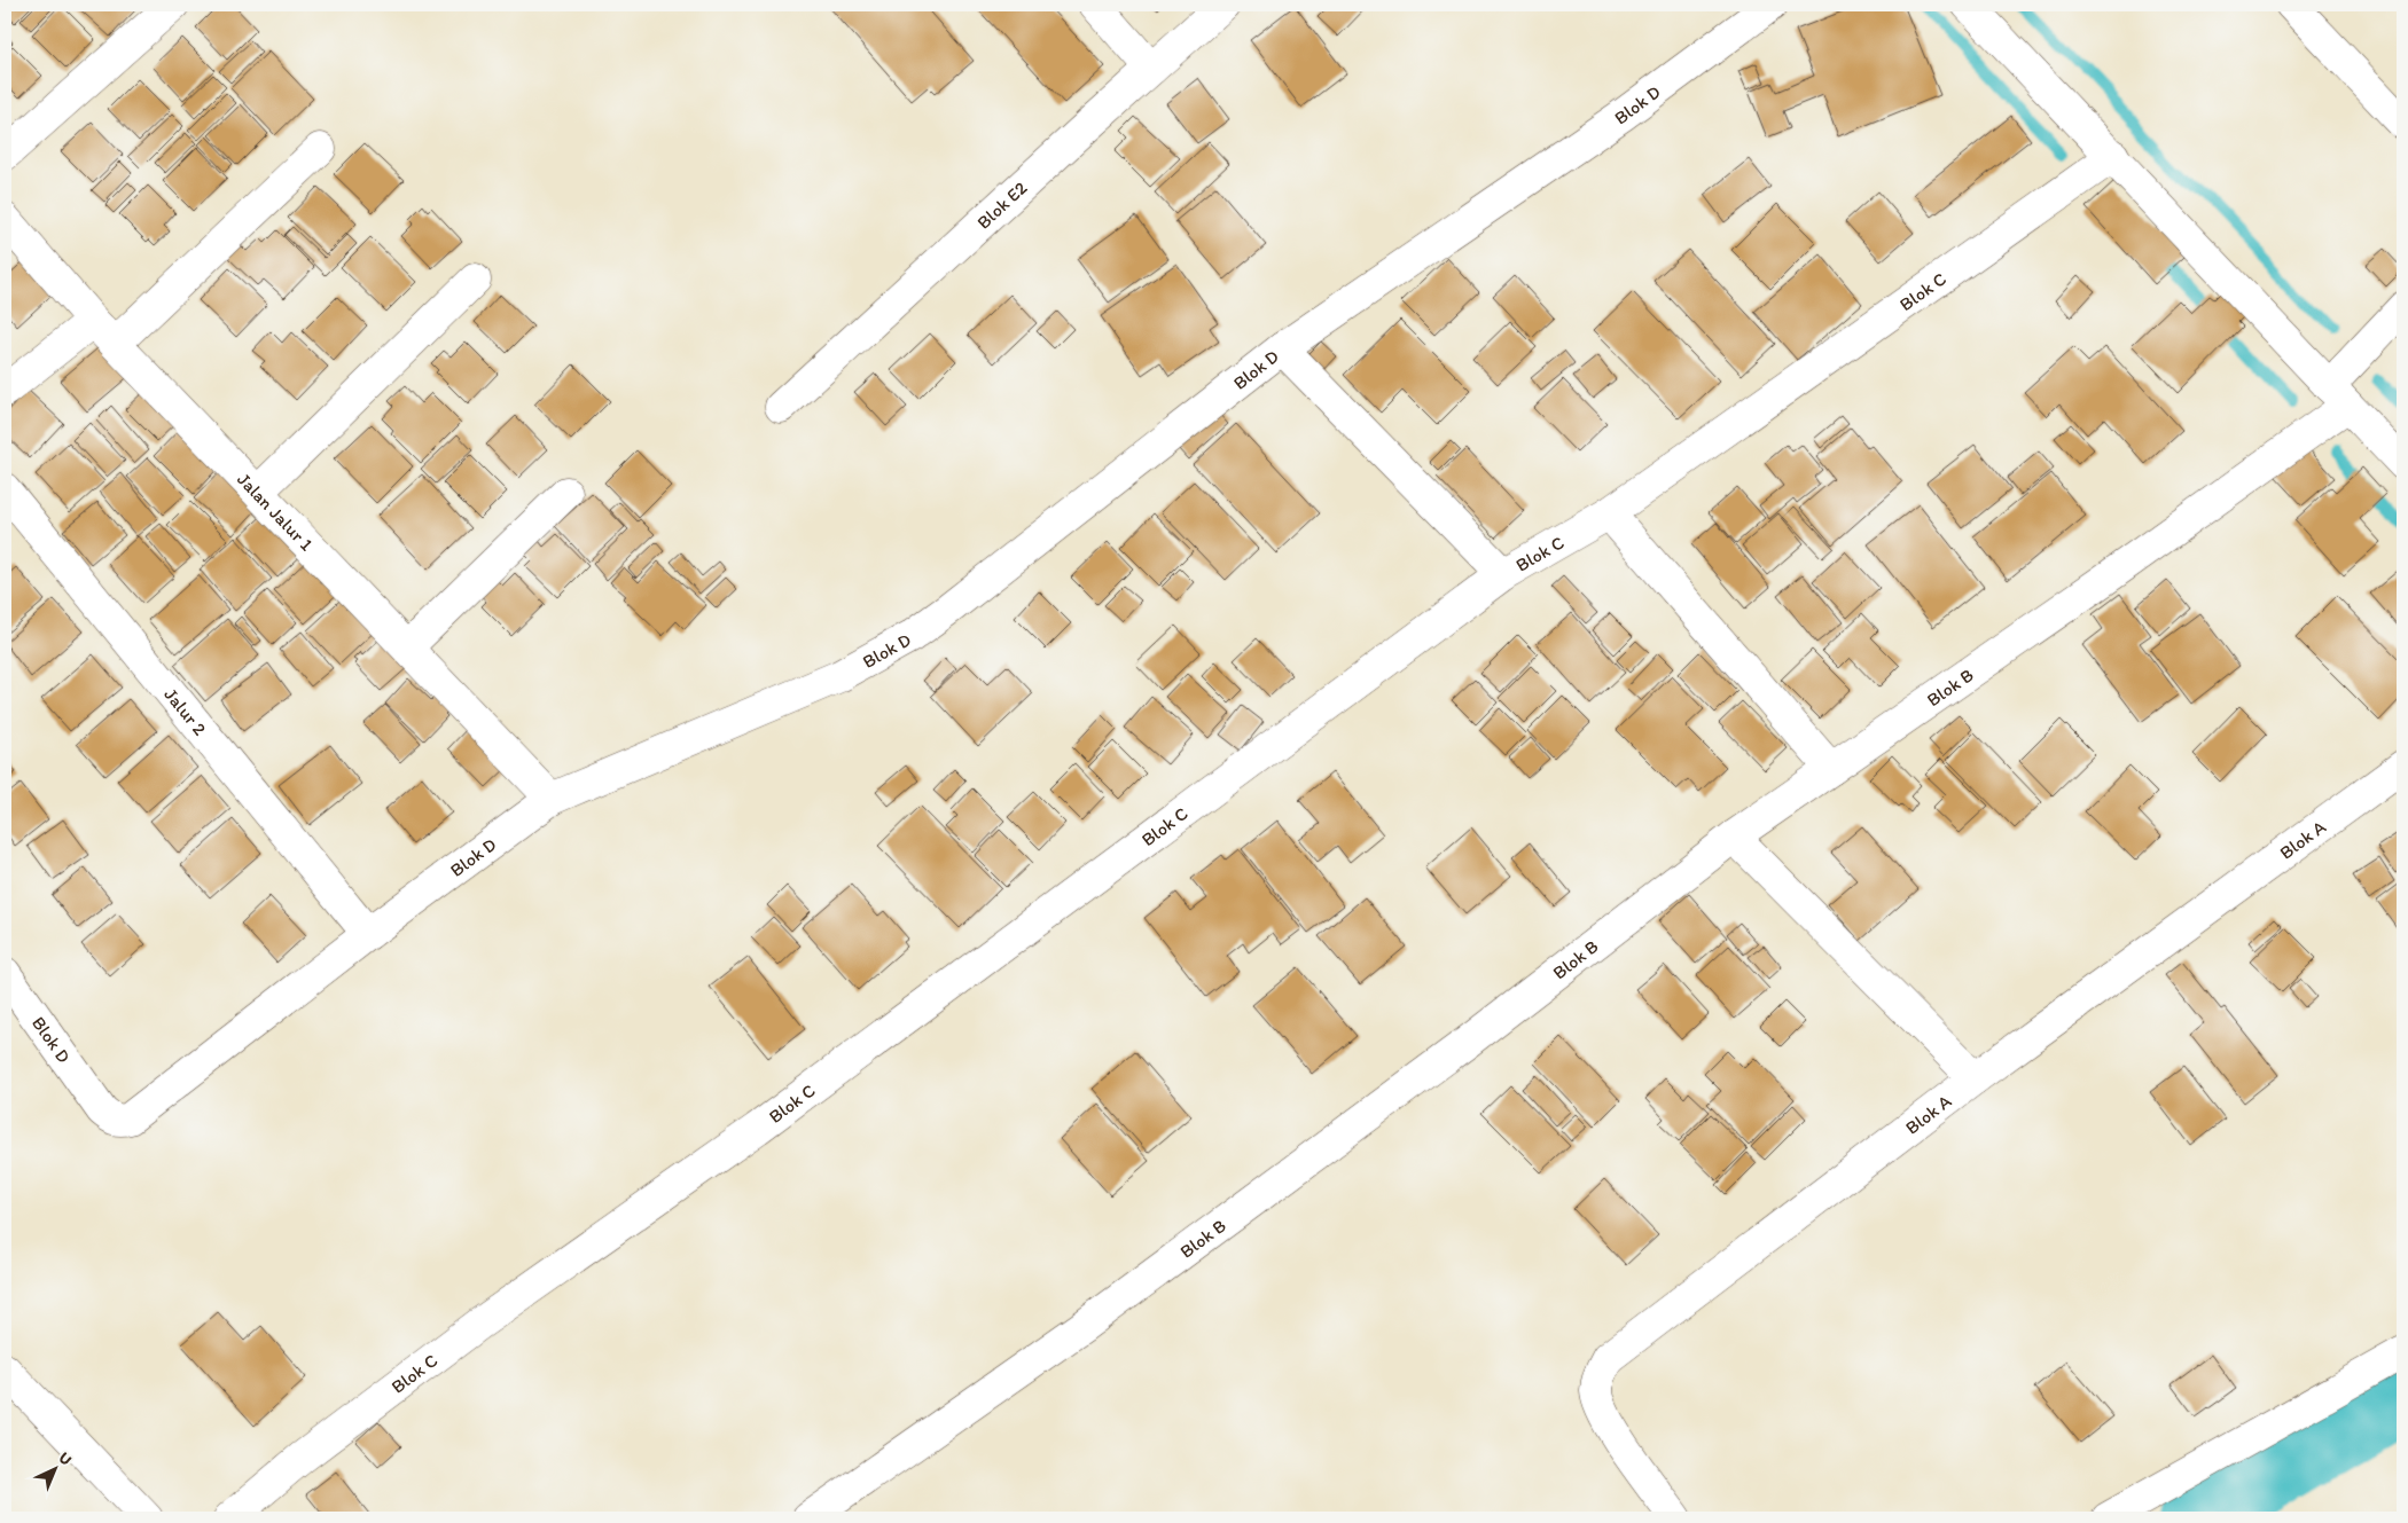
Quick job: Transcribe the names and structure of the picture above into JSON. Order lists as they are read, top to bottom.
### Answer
{
  "streets": {
    "street": [
      "Blok D",
      "Blok E2",
      "Blok C",
      "Jalan Jalur 1",
      "Blok B",
      "Jalur 2",
      "Blok A"
    ]
  },
  "crossings": [
    ["Blok D", "Jalan Jalur 1"],
    ["Blok D", "Jalur 2"]
  ],
  "north": "top right"
}
